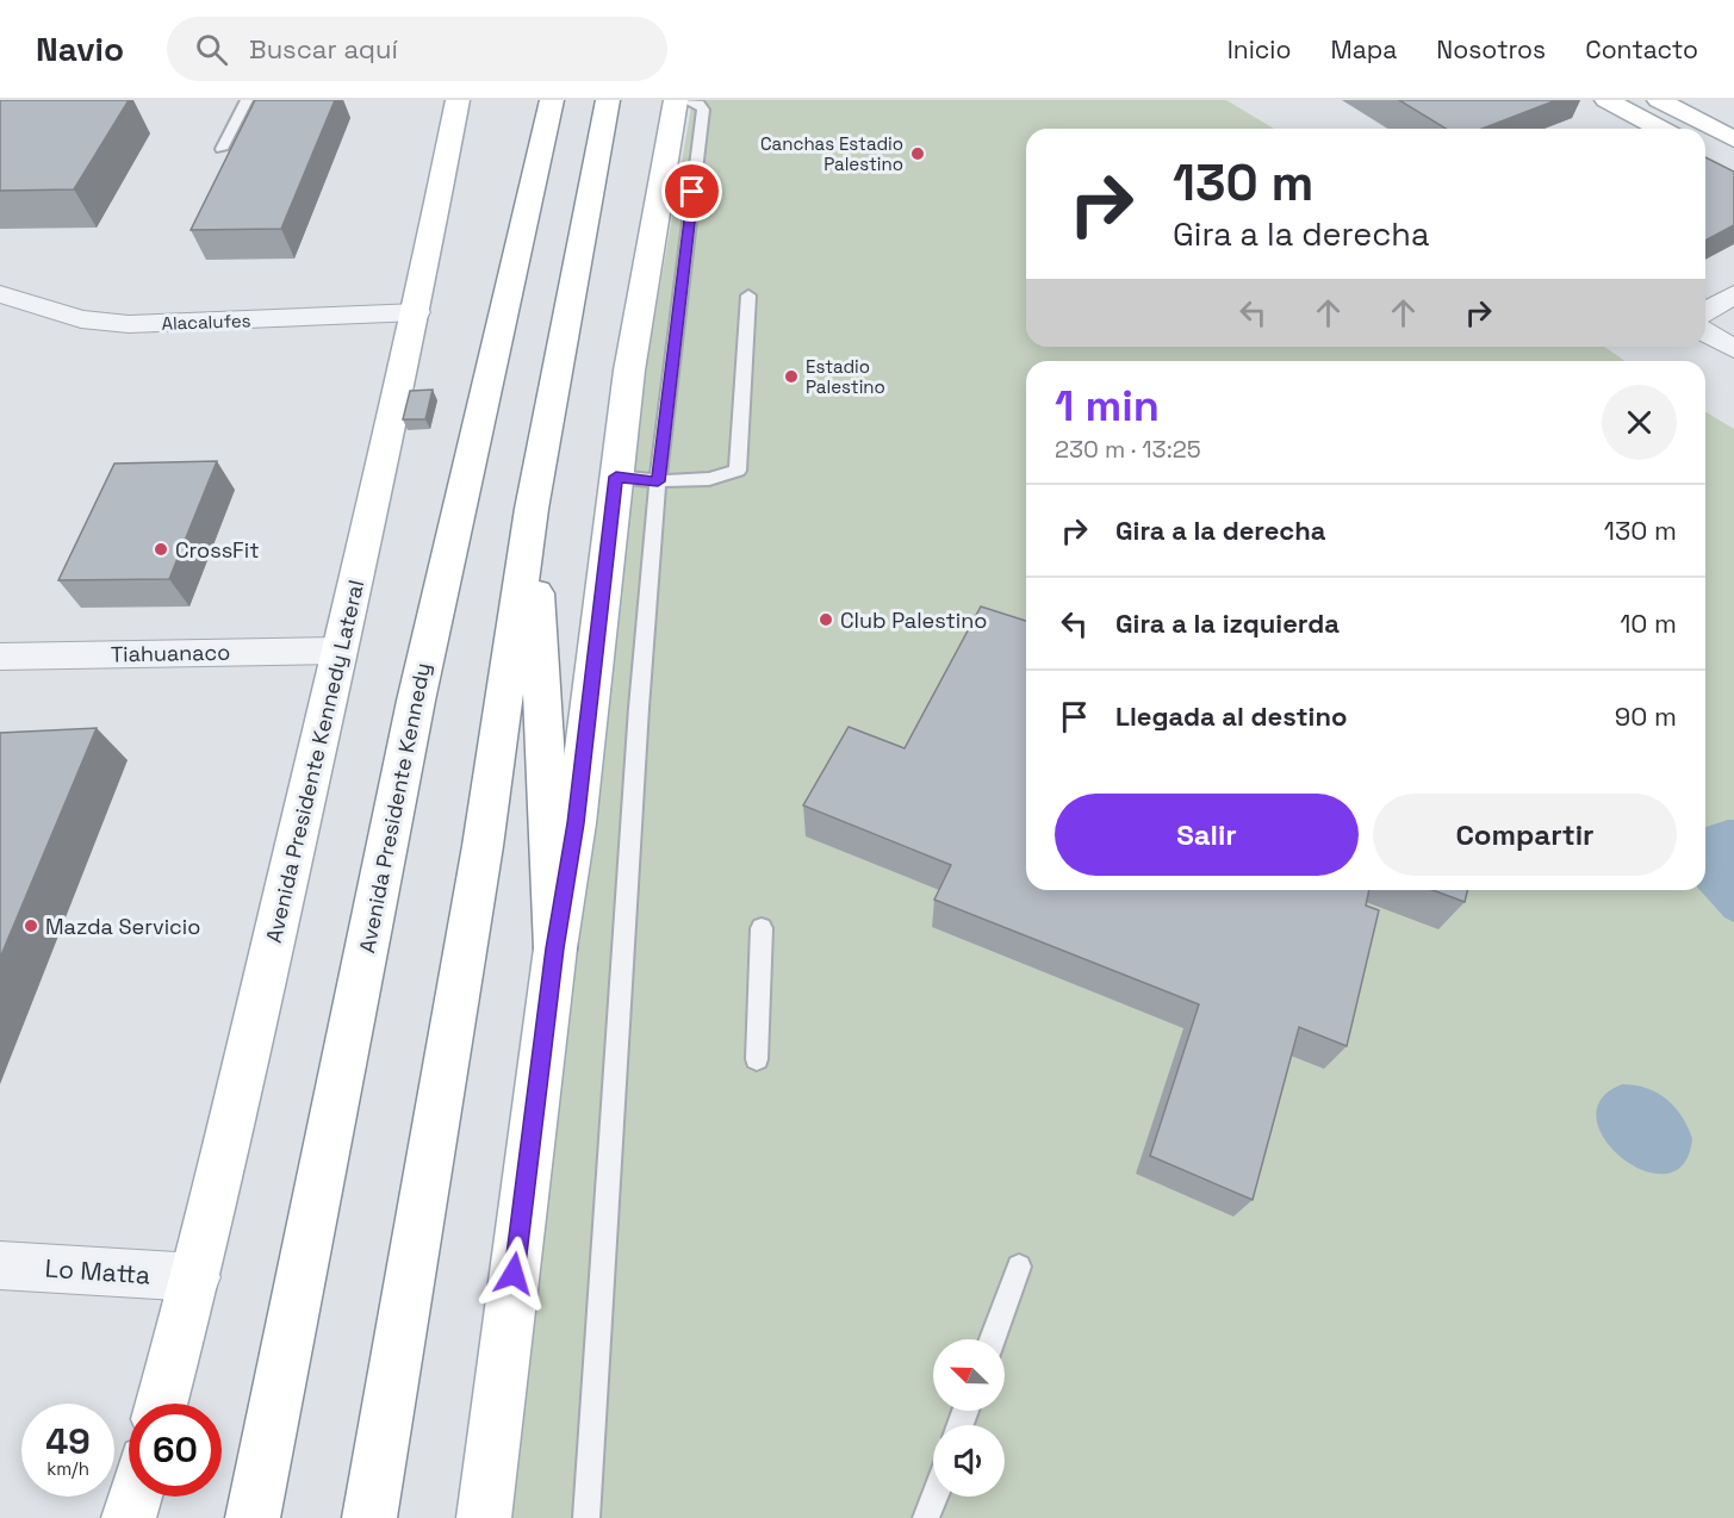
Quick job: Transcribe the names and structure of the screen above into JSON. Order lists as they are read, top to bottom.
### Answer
{
  "streets": {
    "main road": ["Avenida Presidente Kennedy Lateral", "Avenida Presidente Kennedy"],
    "street": ["Alacalufes", "Tiahuanaco", "Lo Matta"]
  },
  "crossings": [
    ["Alacalufes", "Avenida Presidente Kennedy Lateral"],
    ["Tiahuanaco", "Avenida Presidente Kennedy Lateral"],
    ["Avenida Presidente Kennedy Lateral", "Lo Matta"]
  ],
  "places": [
    "Canchas Estadio Palestino",
    "Estadio Palestino",
    "CrossFit",
    "Club Palestino",
    "Mazda Servicio"
  ],
  "north": "top left",
  "page": {
    "header": "Navio",
    "search": "Buscar aquí",
    "nav": [
      "Inicio",
      "Mapa",
      "Nosotros",
      "Contacto"
    ],
    "turn": ["130 m", "Gira a la derecha"],
    "heading": ["1 min", "230 m · 13:25"],
    "list": [
      {
        "name": "Gira a la derecha",
        "value": "130 m"
      },
      {
        "name": "Gira a la izquierda",
        "value": "10 m"
      },
      {
        "name": "Llegada al destino",
        "value": "90 m"
      }
    ],
    "buttons": ["Salir", "Compartir"],
    "speed": "49 km/h",
    "limit": "60"
  }
}
